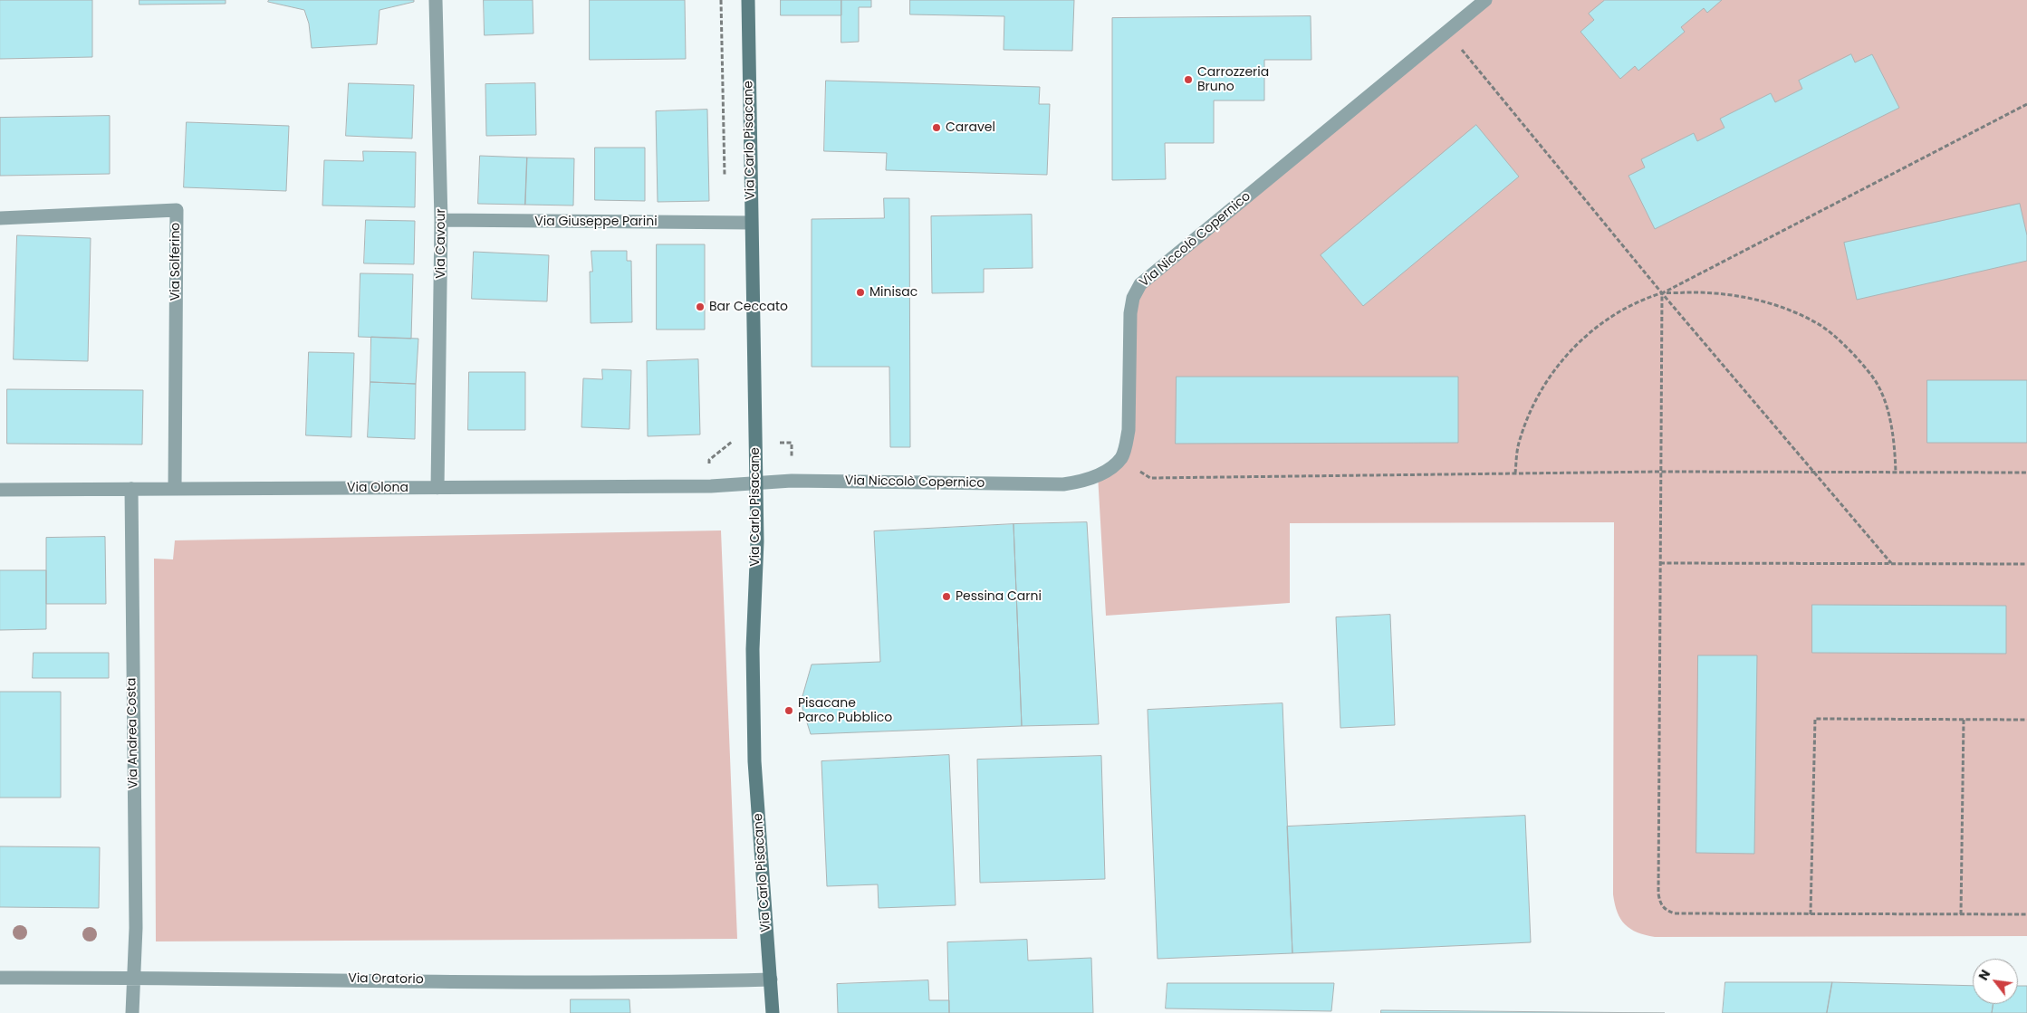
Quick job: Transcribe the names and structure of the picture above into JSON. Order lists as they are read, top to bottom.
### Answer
{
  "streets": {
    "street": [
      "Via Carlo Pisacane",
      "Via Giuseppe Parini",
      "Via Niccolò Copernico",
      "Via Cavour",
      "Via Solferino",
      "Via Olona",
      "Via Andrea Costa",
      "Via Oratorio"
    ]
  },
  "crossings": [
    ["Via Carlo Pisacane", "Via Giuseppe Parini"],
    ["Via Carlo Pisacane", "Via Niccolò Copernico"],
    ["Via Carlo Pisacane", "Via Olona"],
    ["Via Carlo Pisacane", "Via Oratorio"],
    ["Via Giuseppe Parini", "Via Cavour"],
    ["Via Niccolò Copernico", "Via Olona"],
    ["Via Cavour", "Via Olona"],
    ["Via Solferino", "Via Olona"],
    ["Via Olona", "Via Andrea Costa"],
    ["Via Andrea Costa", "Via Oratorio"]
  ],
  "places": [
    "Carrozzeria Bruno",
    "Caravel",
    "Minisac",
    "Bar Ceccato",
    "Pessina Carni",
    "Pisacane Parco Pubblico"
  ],
  "north": "top left"
}
